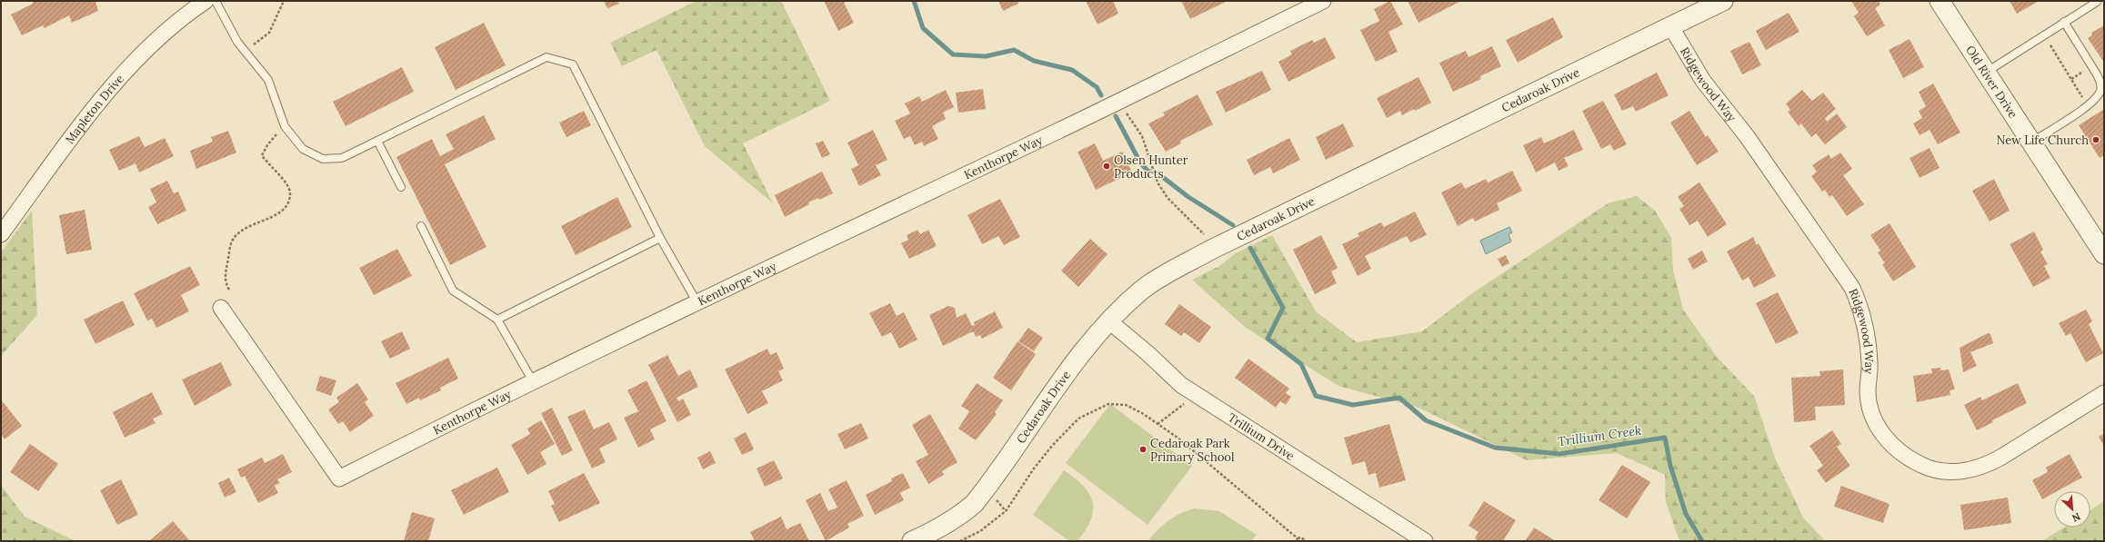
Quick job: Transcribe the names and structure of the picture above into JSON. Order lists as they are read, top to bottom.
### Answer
{
  "streets": {
    "street": [
      "Old River Drive",
      "Ridgewood Way",
      "Cedaroak Drive",
      "Mapleton Drive",
      "Kenthorpe Way",
      "Trillium Drive"
    ]
  },
  "crossings": [
    ["Ridgewood Way", "Cedaroak Drive"],
    ["Cedaroak Drive", "Trillium Drive"]
  ],
  "water": ["Trillium Creek"],
  "places": ["New Life Church", "Olsen Hunter Products", "Cedaroak Park Primary School"],
  "north": "bottom right"
}
